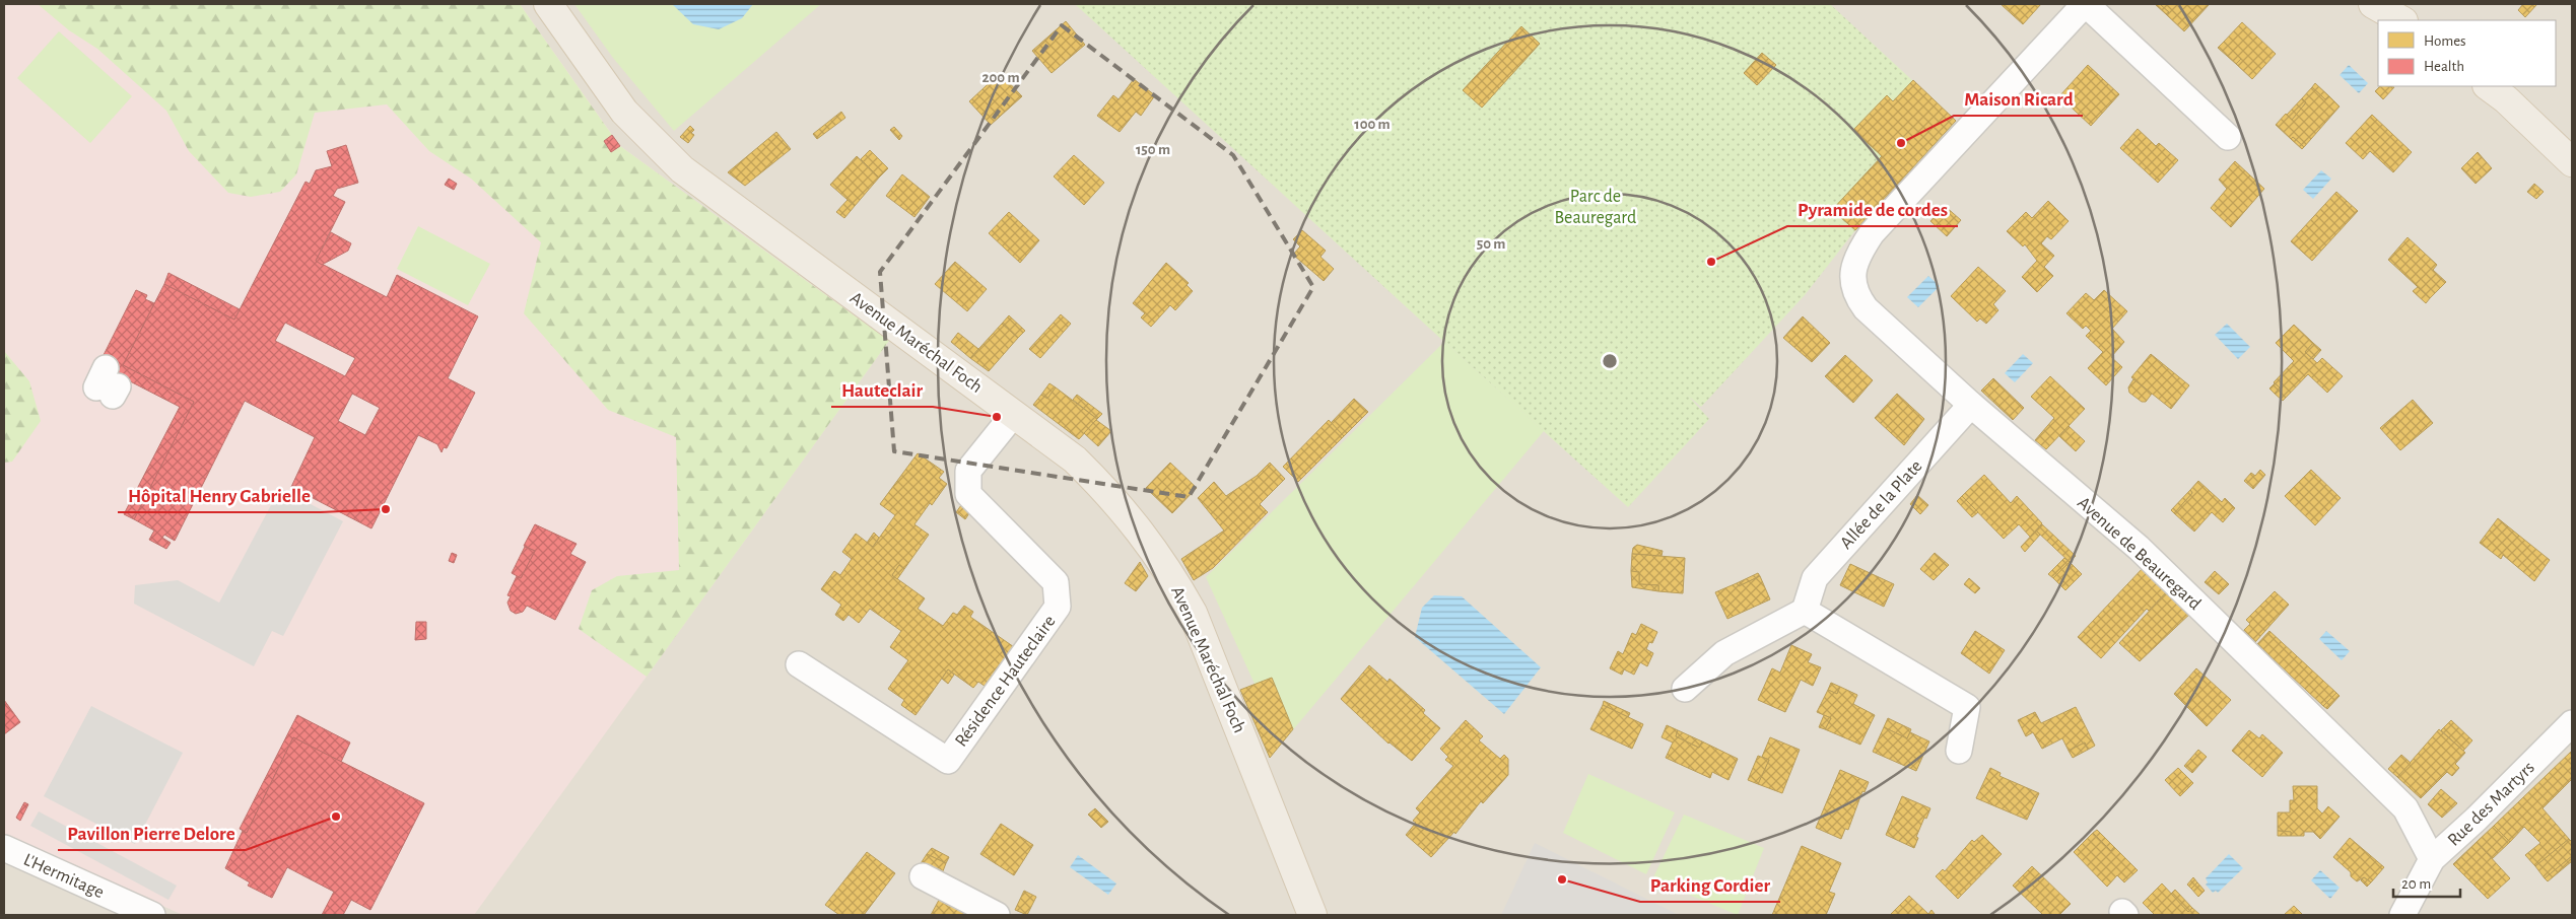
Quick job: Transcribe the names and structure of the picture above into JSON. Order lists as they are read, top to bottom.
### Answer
{
  "streets": {
    "main road": ["Avenue Maréchal Foch"],
    "street": [
      "Allée de la Plate",
      "Avenue de Beauregard",
      "Résidence Hauteclaire",
      "Rue des Martyrs",
      "L'Hermitage"
    ]
  },
  "crossings": [
    ["Avenue Maréchal Foch", "Résidence Hauteclaire"],
    ["Allée de la Plate", "Avenue de Beauregard"],
    ["Avenue de Beauregard", "Rue des Martyrs"]
  ],
  "parks": ["Parc de Beauregard"],
  "places": [
    "Maison Ricard",
    "Pyramide de cordes",
    "Hauteclair",
    "Hôpital Henry Gabrielle",
    "Pavillon Pierre Delore",
    "Parking Cordier"
  ],
  "legend": ["Homes", "Health"],
  "scale_bar": "20 m",
  "rings": [
    "200 m",
    "100 m",
    "150 m",
    "50 m"
  ]
}
